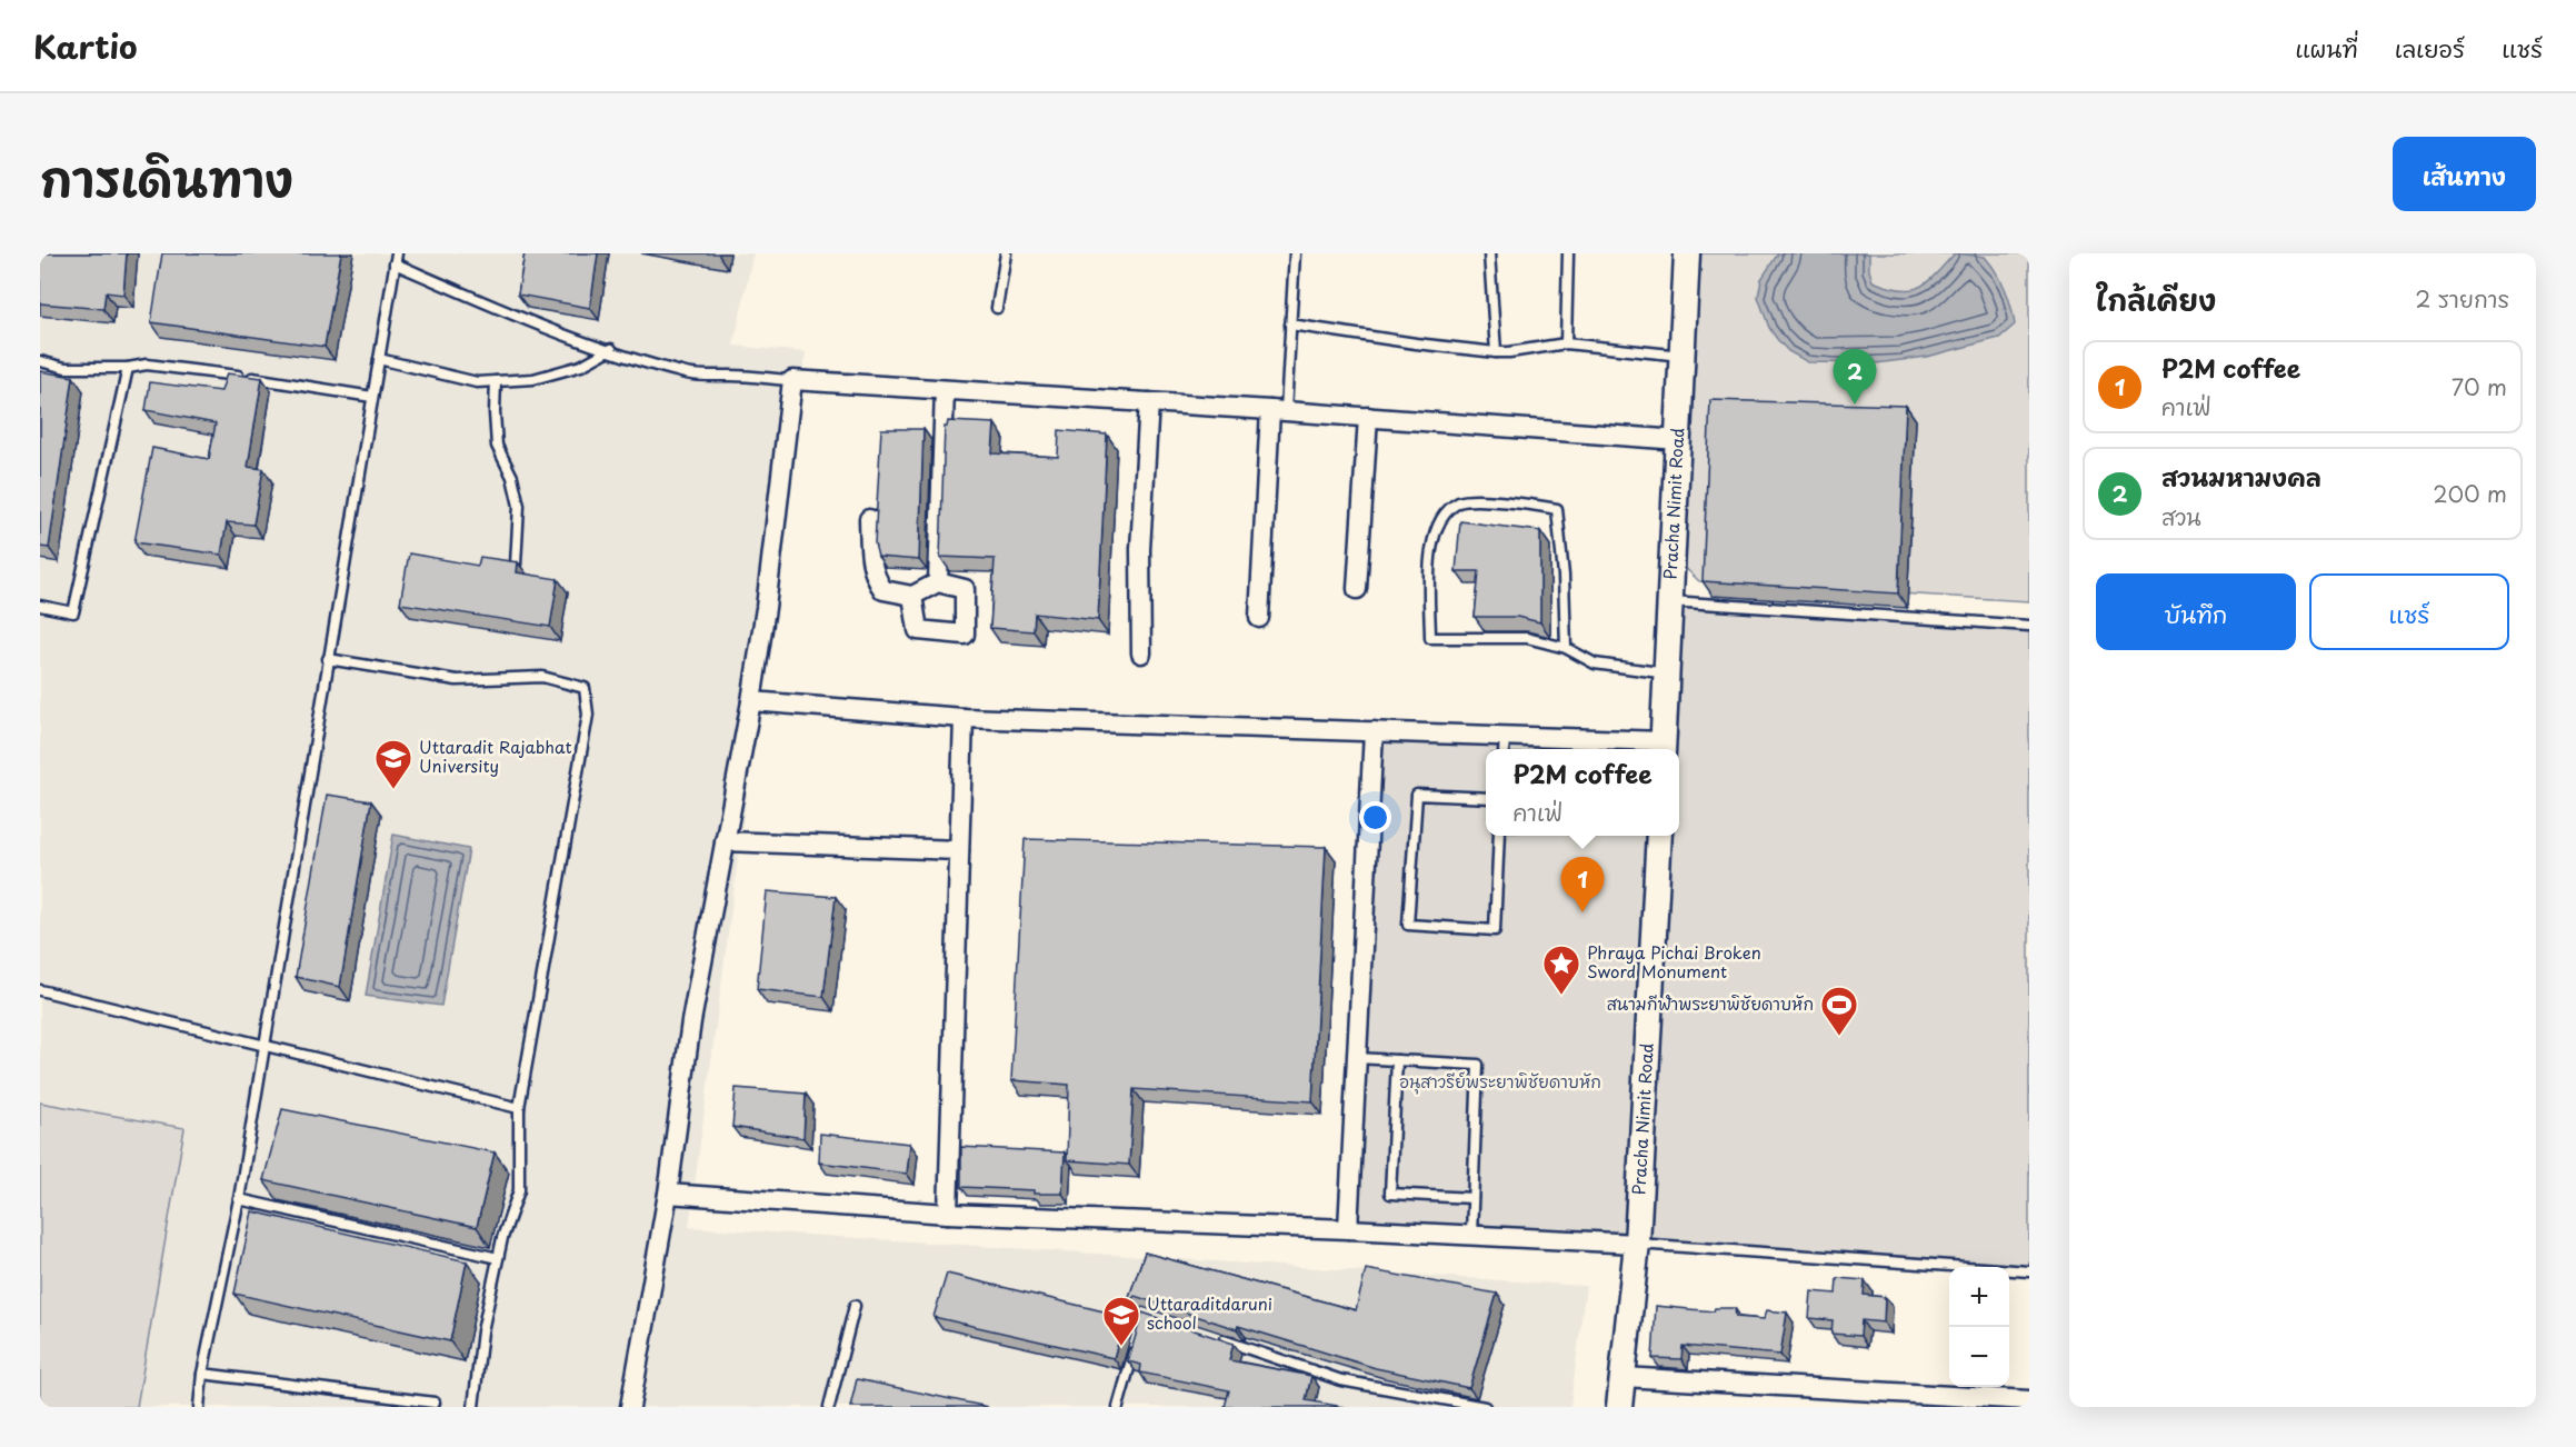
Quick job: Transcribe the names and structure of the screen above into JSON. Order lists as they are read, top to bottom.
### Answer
{
  "streets": {
    "main road": ["Pracha Nimit Road"]
  },
  "parks": ["อนุสาวรีย์พระยาพิชัยดาบหัก"],
  "places": {
    "school or university": ["Uttaradit Rajabhat University", "Uttaraditdaruni school"],
    "place": ["Phraya Pichai Broken Sword Monument"],
    "sports": ["สนามกีฬาพระยาพิชัยดาบหัก"]
  },
  "page": {
    "header": "Kartio",
    "nav": ["แผนที่", "เลเยอร์", "แชร์"],
    "title": "การเดินทาง",
    "buttons": [
      "เส้นทาง",
      ["บันทึก", "แชร์"]
    ],
    "heading": ["ใกล้เคียง", "2 รายการ"],
    "list": [
      {
        "mark": "1",
        "name": "P2M coffee",
        "note": "คาเฟ่",
        "value": "70 m"
      },
      {
        "mark": "2",
        "name": "สวนมหามงคล",
        "note": "สวน",
        "value": "200 m"
      }
    ],
    "pins": ["2", "1"],
    "popup": ["P2M coffee", "คาเฟ่"],
    "map_buttons": ["+", "−"]
  }
}
